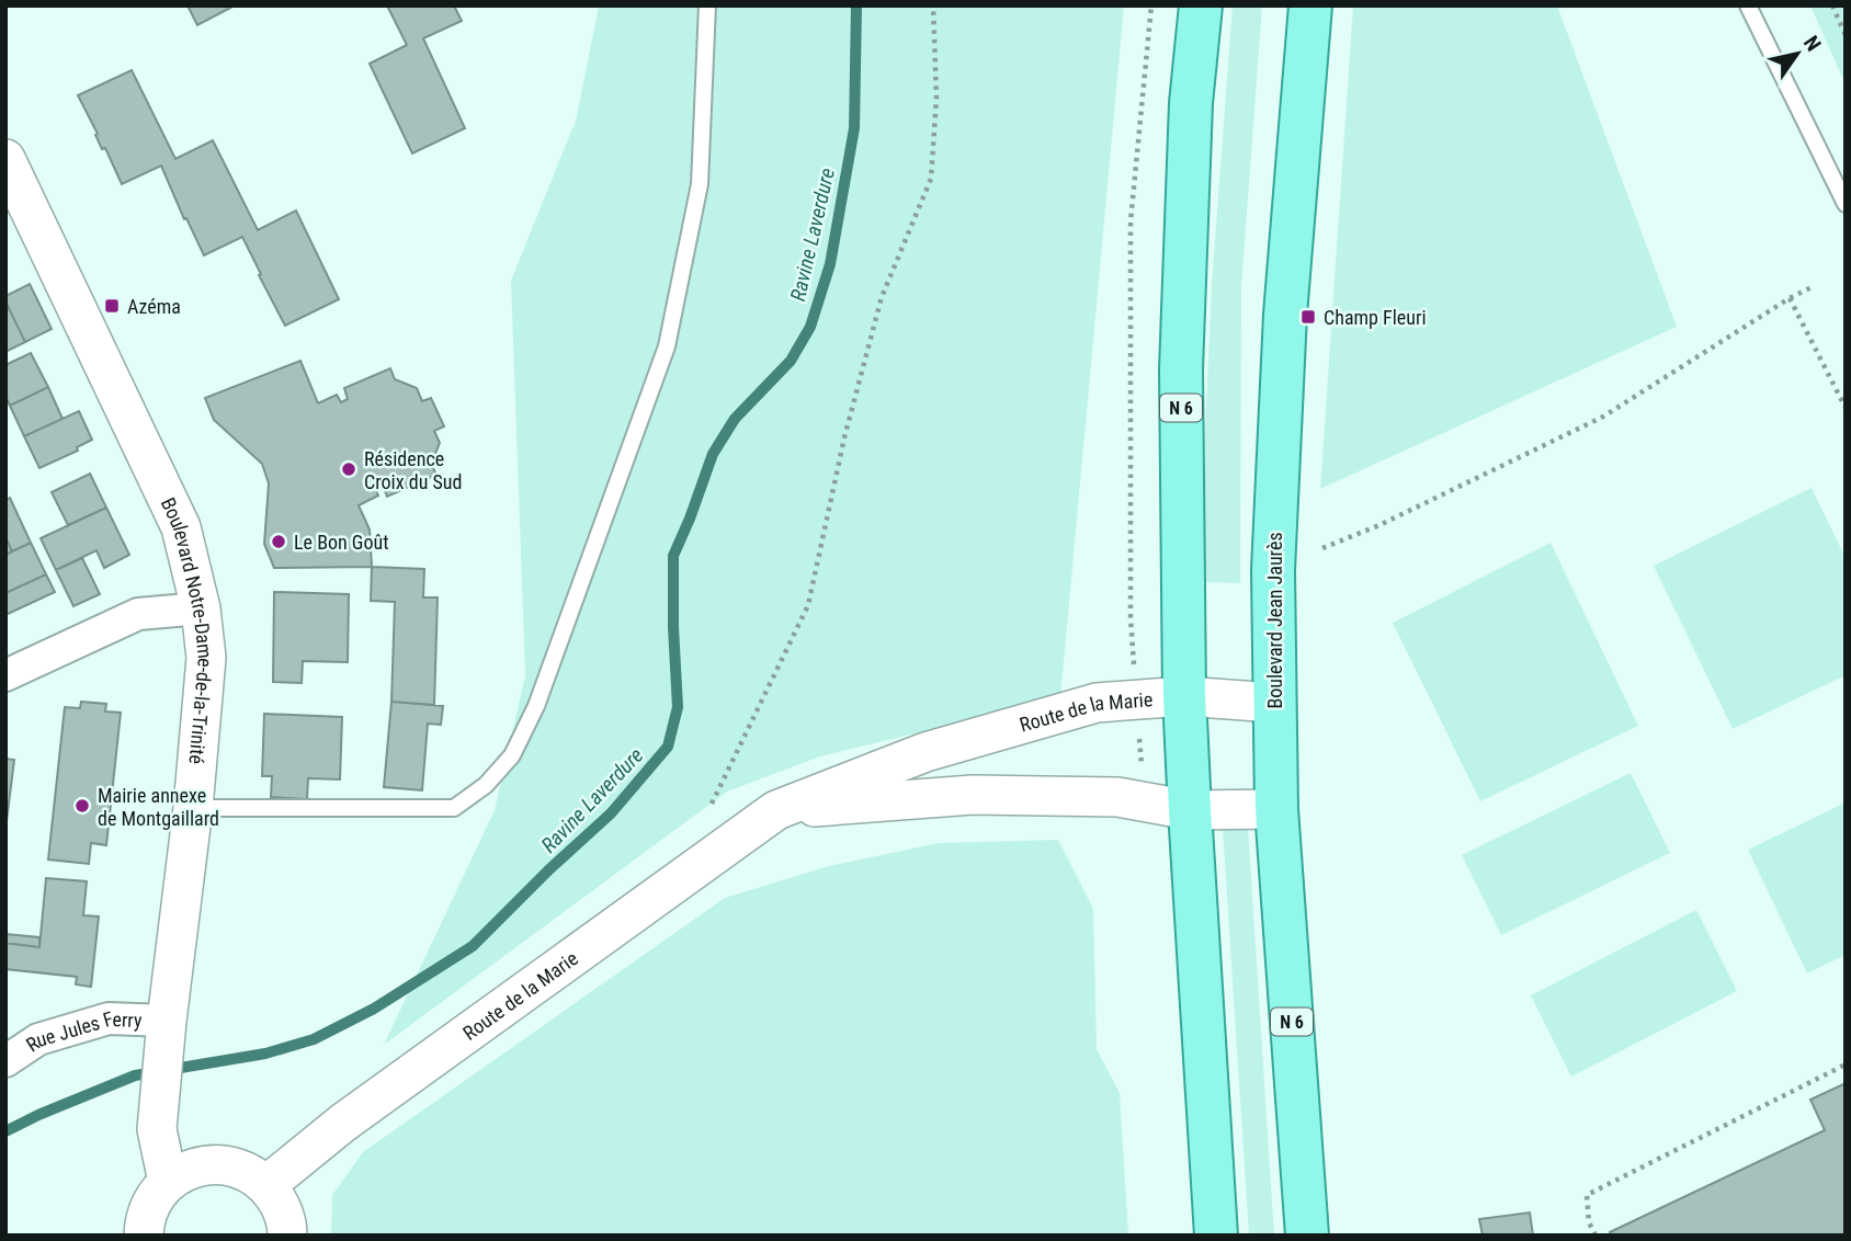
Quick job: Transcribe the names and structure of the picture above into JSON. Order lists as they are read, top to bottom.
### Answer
{
  "streets": {
    "main road": ["N 6", "Boulevard Jean Jaurès"],
    "street": ["Boulevard Notre-Dame-de-la-Trinité", "Route de la Marie", "Rue Jules Ferry"]
  },
  "crossings": [
    ["N 6", "Route de la Marie"],
    ["Boulevard Jean Jaurès", "Route de la Marie"],
    ["Boulevard Notre-Dame-de-la-Trinité", "Rue Jules Ferry"]
  ],
  "water": ["Ravine Laverdure"],
  "places": {
    "transit": ["Azéma", "Champ Fleuri"],
    "other": ["Résidence Croix du Sud", "Le Bon Goût", "Mairie annexe de Montgaillard"]
  },
  "north": "top right"
}
